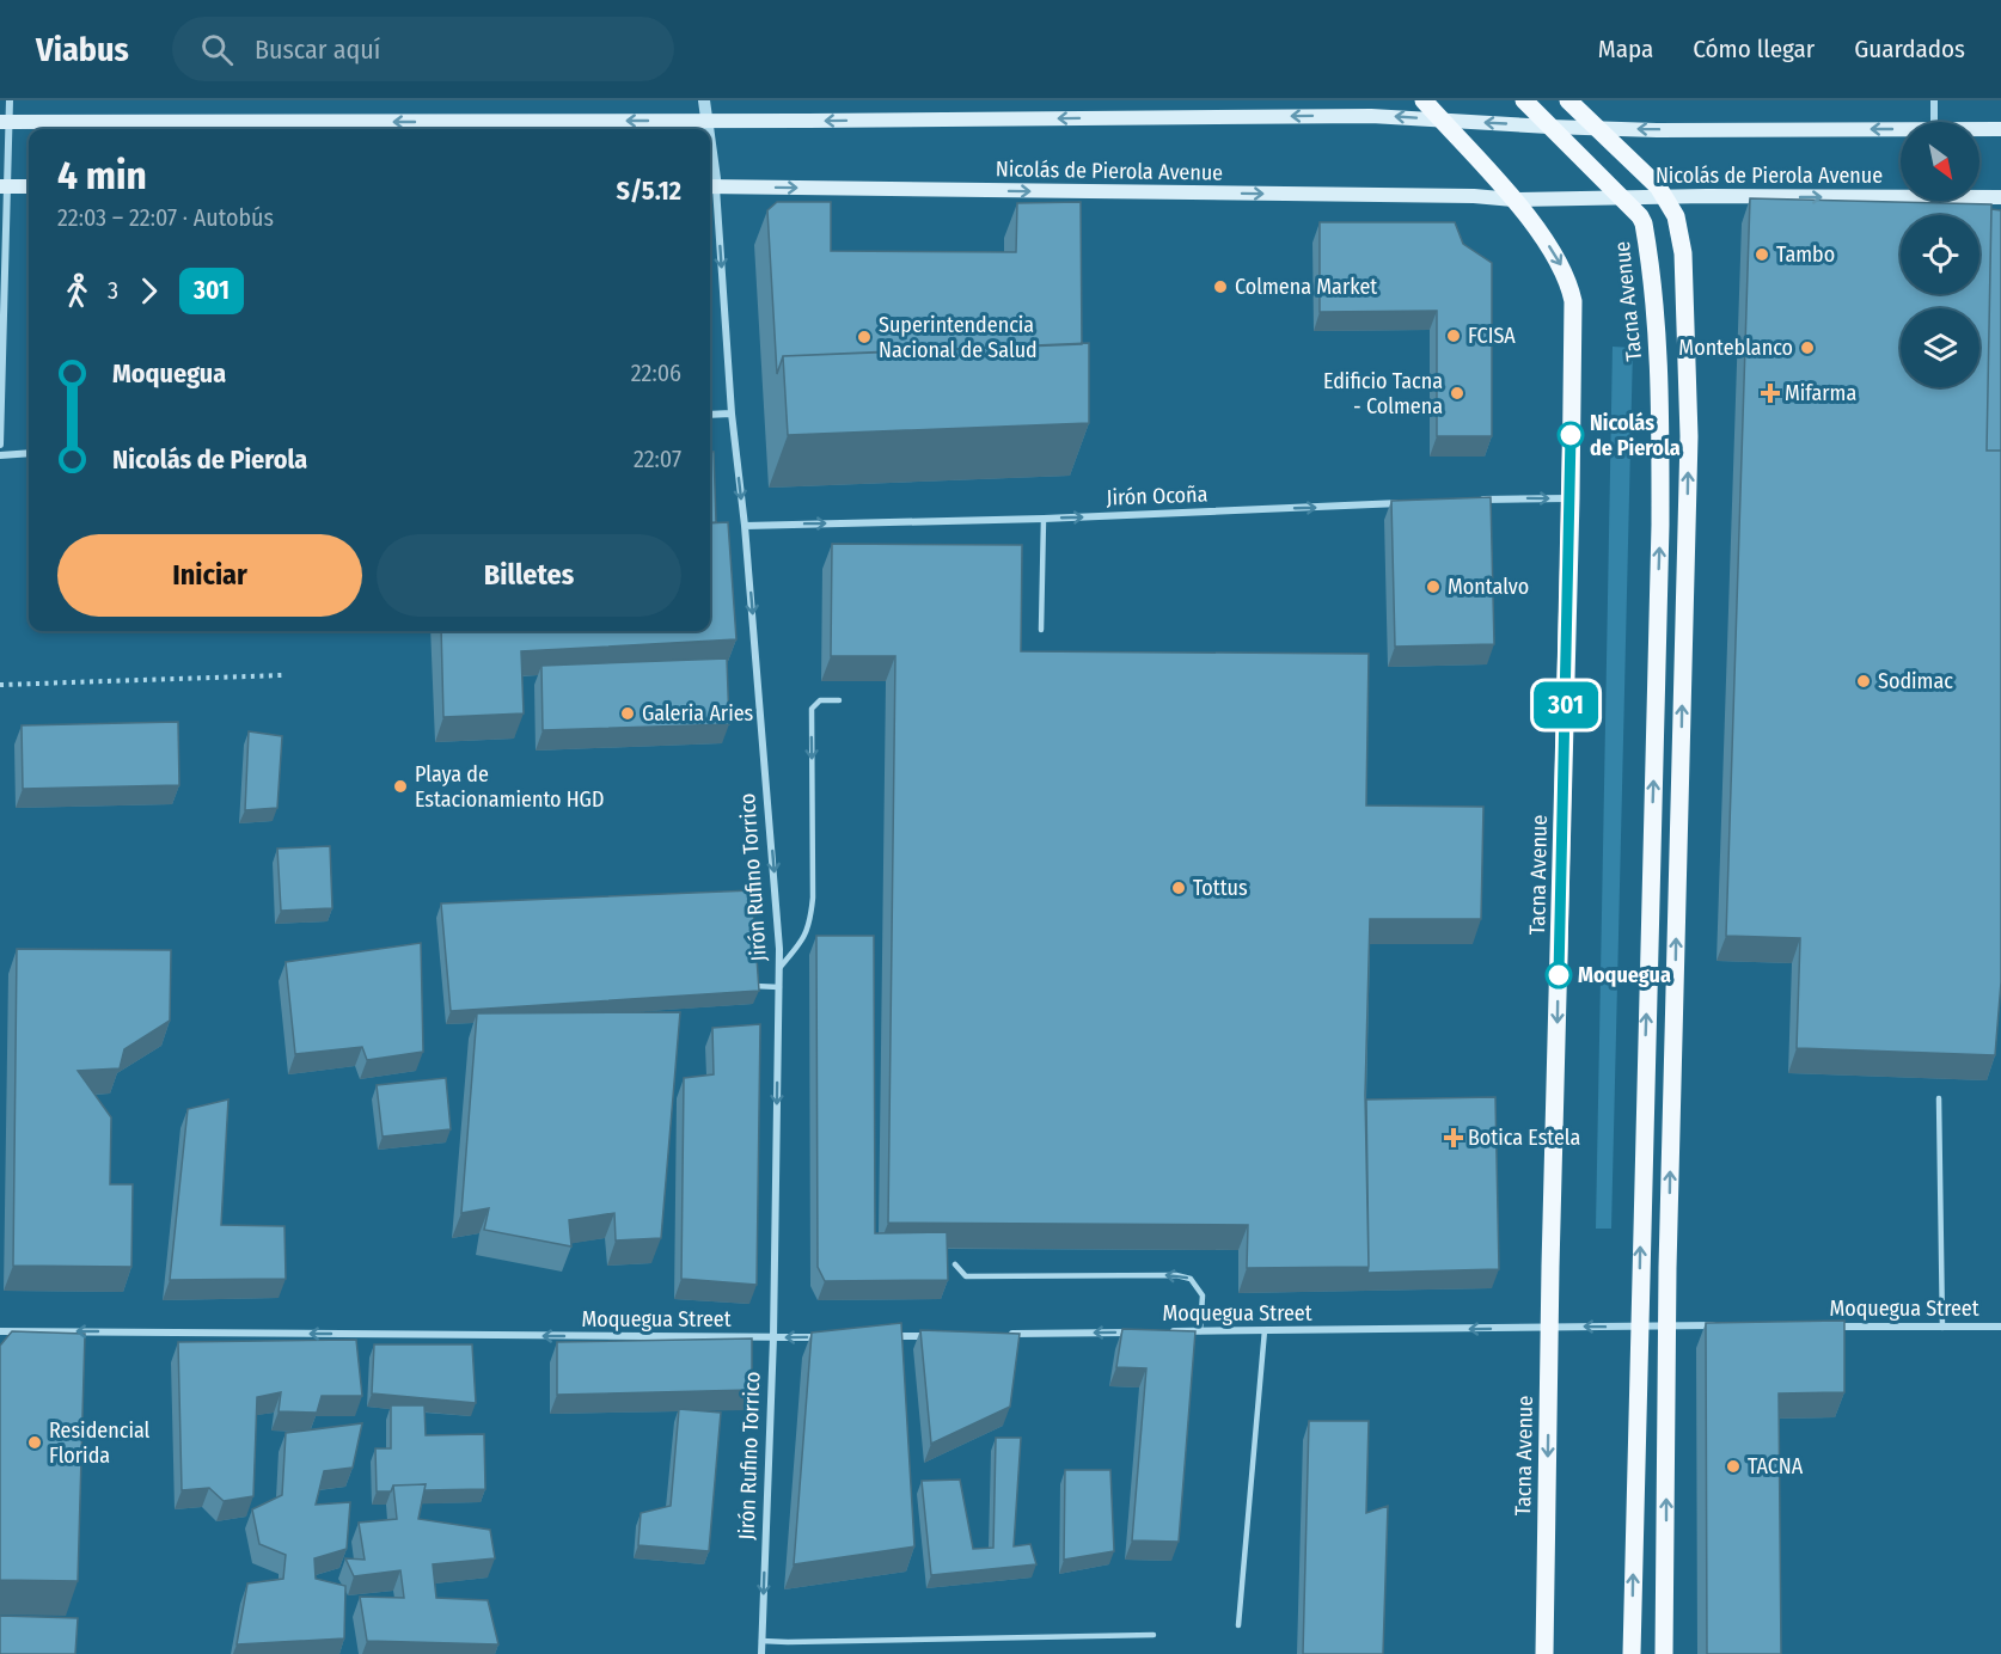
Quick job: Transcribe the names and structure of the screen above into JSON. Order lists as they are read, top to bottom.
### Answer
{
  "streets": {
    "main road": ["Nicolás de Pierola Avenue", "Tacna Avenue"],
    "street": ["Jirón Ocoña", "Jirón Rufino Torrico", "Moquegua Street"]
  },
  "crossings": [
    ["Nicolás de Pierola Avenue", "Tacna Avenue"],
    ["Nicolás de Pierola Avenue", "Jirón Rufino Torrico"],
    ["Tacna Avenue", "Moquegua Street"],
    ["Jirón Ocoña", "Jirón Rufino Torrico"],
    ["Jirón Rufino Torrico", "Moquegua Street"]
  ],
  "one_way": ["Jirón Ocoña", "Jirón Rufino Torrico", "Moquegua Street"],
  "places": {
    "other": [
      "Tambo",
      "Colmena Market",
      "FCISA",
      "Superintendencia Nacional de Salud",
      "Monteblanco",
      "Edificio Tacna - Colmena",
      "Nicolás de Pierola",
      "Montalvo",
      "Sodimac",
      "Galeria Aries",
      "Playa de Estacionamiento HGD",
      "Tottus",
      "Moquegua",
      "Residencial Florida",
      "TACNA"
    ],
    "health": ["Mifarma", "Botica Estela"]
  },
  "lines": ["bus line 301"],
  "north": "bottom right",
  "page": {
    "header": "Viabus",
    "search": "Buscar aquí",
    "nav": ["Mapa", "Cómo llegar", "Guardados"],
    "on_map": "301",
    "heading": ["4 min", "22:03 – 22:07 · Autobús", "S/5.12"],
    "legs": ["3", "301"],
    "list": [
      {
        "name": "Moquegua",
        "value": "22:06"
      },
      {
        "name": "Nicolás de Pierola",
        "value": "22:07"
      }
    ],
    "buttons": ["Iniciar", "Billetes"]
  }
}
